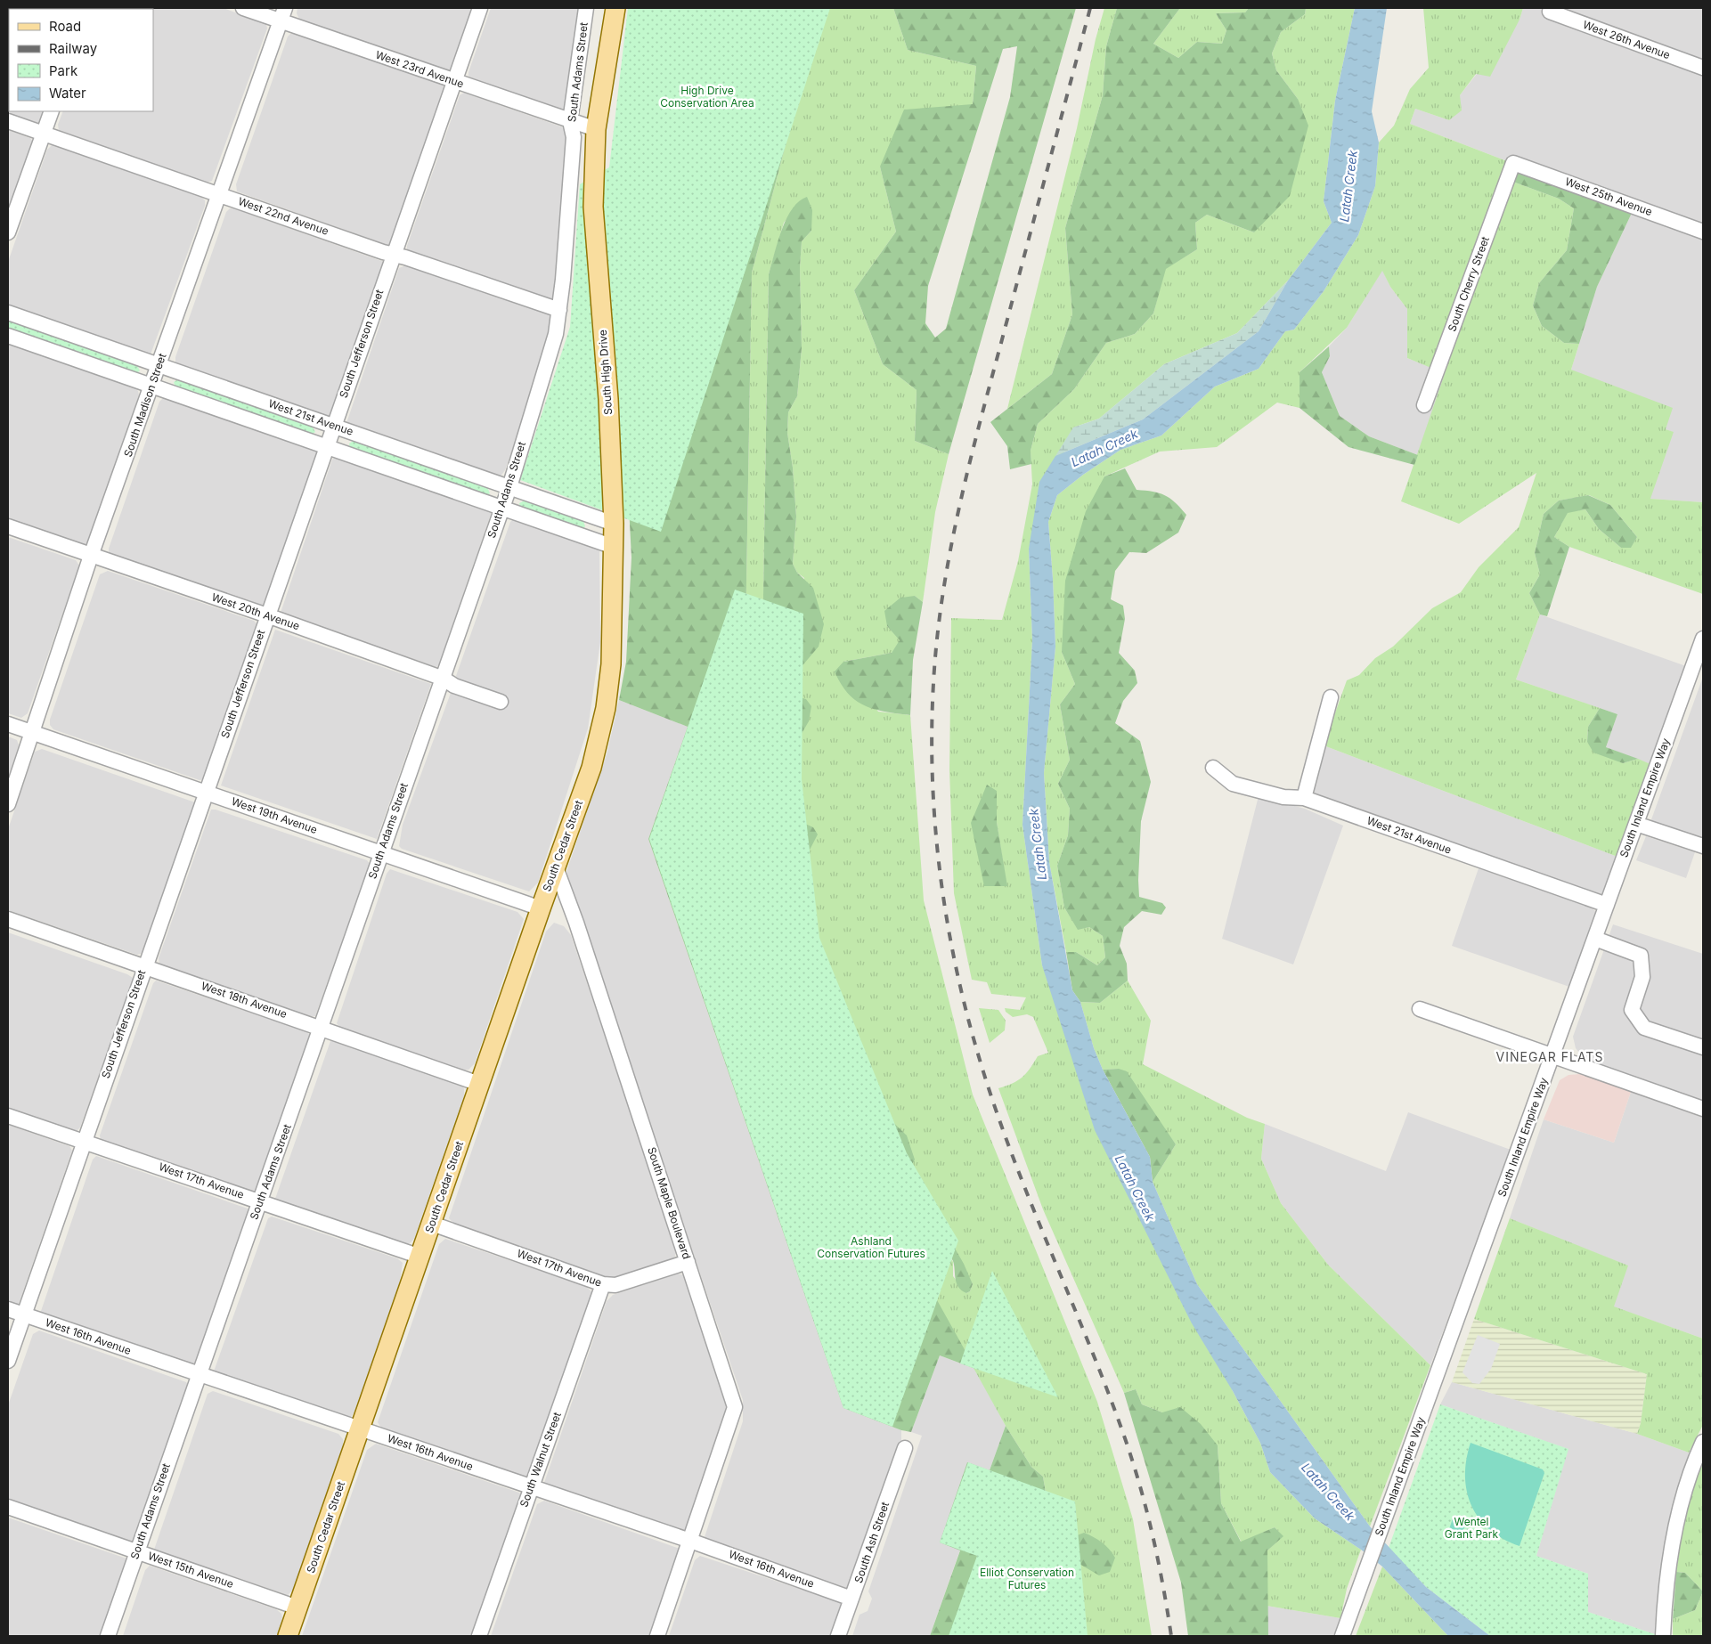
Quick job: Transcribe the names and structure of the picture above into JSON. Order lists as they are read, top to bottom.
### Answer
{
  "streets": {
    "main road": ["South High Drive", "South Cedar Street"],
    "street": [
      "West 26th Avenue",
      "West 23rd Avenue",
      "South Adams Street",
      "West 25th Avenue",
      "West 22nd Avenue",
      "South Cherry Street",
      "South Jefferson Street",
      "South Madison Street",
      "West 21st Avenue",
      "West 20th Avenue",
      "South Inland Empire Way",
      "West 19th Avenue",
      "West 18th Avenue",
      "West 17th Avenue",
      "South Maple Boulevard",
      "West 16th Avenue",
      "South Walnut Street",
      "South Ash Street",
      "West 15th Avenue"
    ]
  },
  "crossings": [
    ["West 23rd Avenue", "South Adams Street"],
    ["West 23rd Avenue", "South Jefferson Street"],
    ["West 23rd Avenue", "South High Drive"],
    ["West 23rd Avenue", "South Madison Street"],
    ["South Adams Street", "West 22nd Avenue"],
    ["South Adams Street", "West 21st Avenue"],
    ["South Adams Street", "West 20th Avenue"],
    ["South Adams Street", "West 19th Avenue"],
    ["South Adams Street", "West 18th Avenue"],
    ["South Adams Street", "West 17th Avenue"],
    ["South Adams Street", "West 16th Avenue"],
    ["South Adams Street", "West 15th Avenue"],
    ["West 25th Avenue", "South Cherry Street"],
    ["West 22nd Avenue", "South Jefferson Street"],
    ["West 22nd Avenue", "South Madison Street"],
    ["South Jefferson Street", "West 21st Avenue"],
    ["South Jefferson Street", "West 20th Avenue"],
    ["South Jefferson Street", "West 19th Avenue"],
    ["South Jefferson Street", "West 18th Avenue"],
    ["South Jefferson Street", "West 17th Avenue"],
    ["South Jefferson Street", "West 16th Avenue"],
    ["South High Drive", "West 21st Avenue"],
    ["South High Drive", "South Cedar Street"],
    ["South Madison Street", "West 21st Avenue"],
    ["South Madison Street", "West 20th Avenue"],
    ["South Madison Street", "West 19th Avenue"],
    ["West 21st Avenue", "South Inland Empire Way"],
    ["West 19th Avenue", "South Cedar Street"],
    ["South Cedar Street", "West 18th Avenue"],
    ["South Cedar Street", "West 17th Avenue"],
    ["South Cedar Street", "South Maple Boulevard"],
    ["South Cedar Street", "West 16th Avenue"],
    ["South Cedar Street", "West 15th Avenue"],
    ["West 17th Avenue", "South Maple Boulevard"],
    ["West 17th Avenue", "South Walnut Street"],
    ["South Maple Boulevard", "West 16th Avenue"],
    ["West 16th Avenue", "South Walnut Street"],
    ["West 16th Avenue", "South Ash Street"]
  ],
  "districts": ["VINEGAR FLATS"],
  "water": ["Latah Creek"],
  "parks": [
    "High Drive Conservation Area",
    "Ashland Conservation Futures",
    "Wentel Grant Park",
    "Elliot Conservation Futures"
  ],
  "legend": [
    "Road",
    "Railway",
    "Park",
    "Water"
  ]
}
